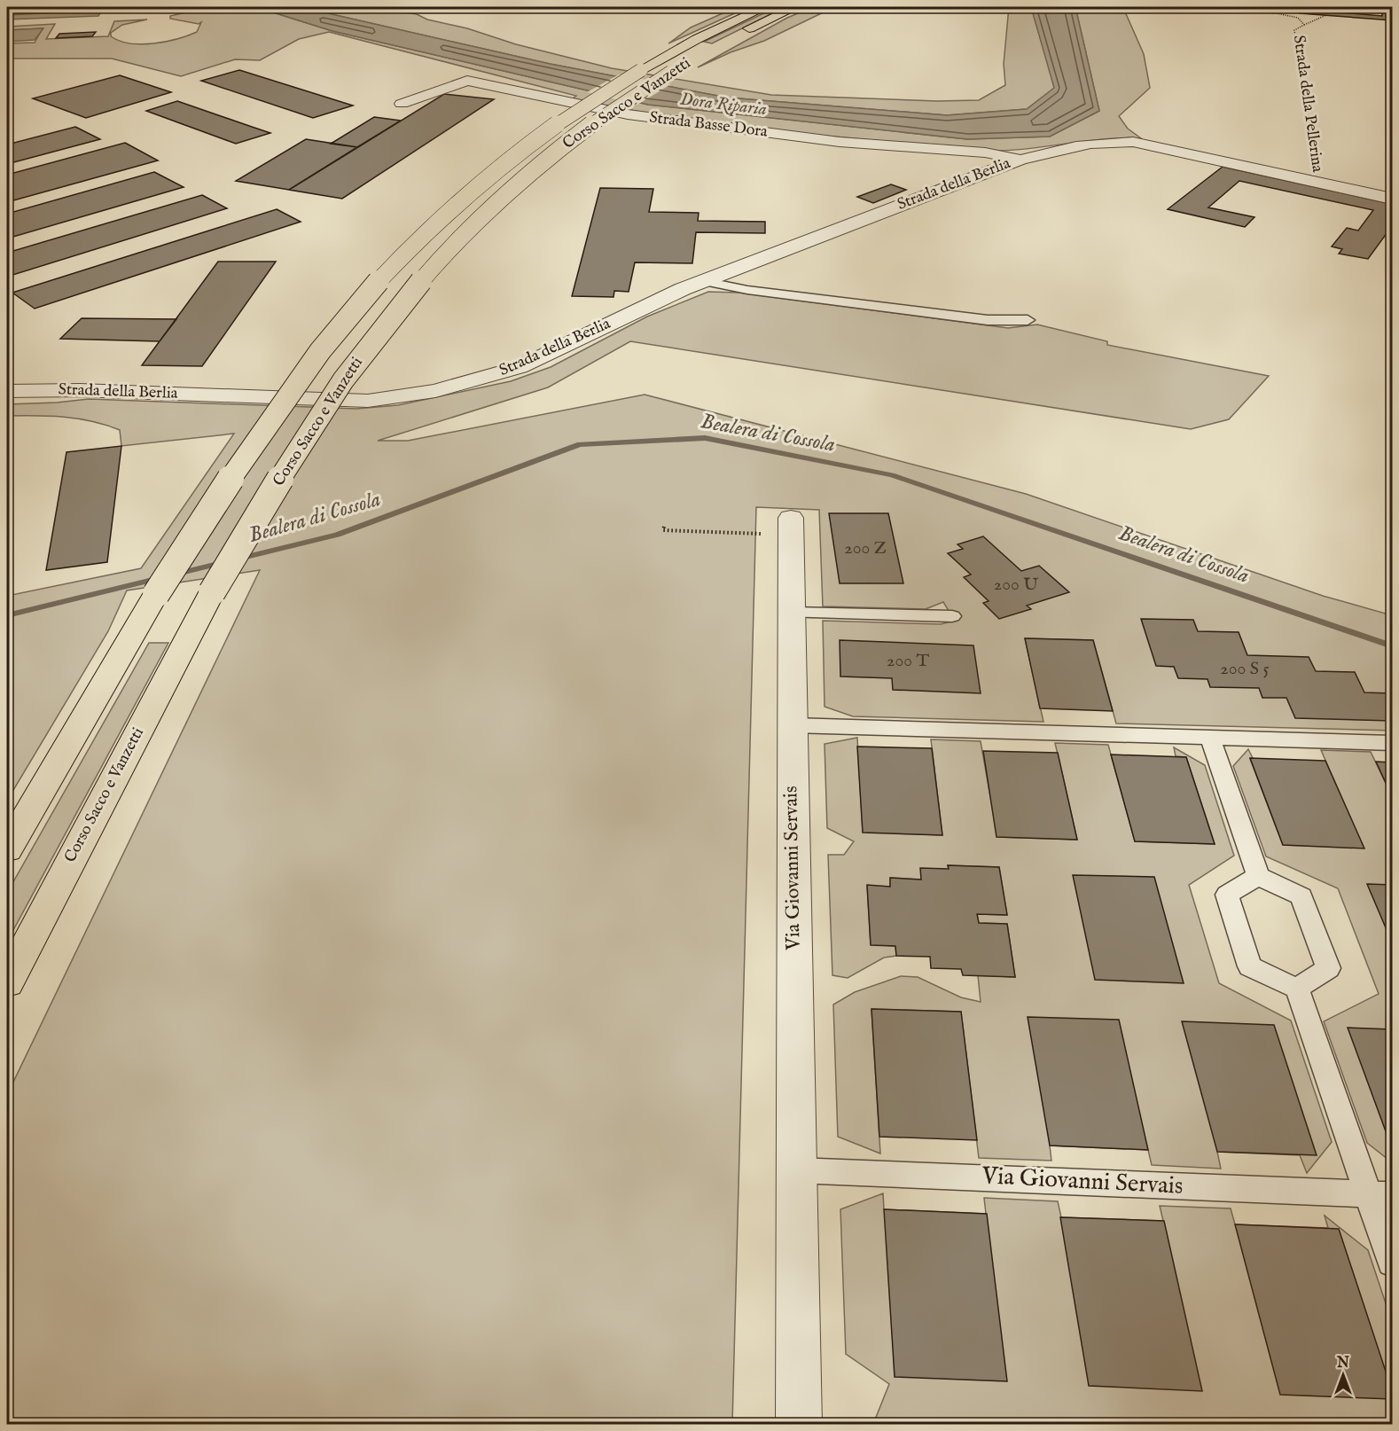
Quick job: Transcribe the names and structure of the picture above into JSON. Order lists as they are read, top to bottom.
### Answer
{
  "streets": {
    "main road": ["Corso Sacco e Vanzetti"],
    "street": [
      "Strada della Pellerina",
      "Strada Basse Dora",
      "Strada della Berlia",
      "Via Giovanni Servais"
    ]
  },
  "crossings": [
    ["Strada della Pellerina", "Strada della Berlia"],
    ["Strada Basse Dora", "Strada della Berlia"]
  ],
  "water": ["Dora Riparia", "Bealera di Cossola"],
  "house_numbers": [
    "200 Z",
    "200 U",
    "200 T",
    "200 S 5"
  ],
  "north": "top"
}
